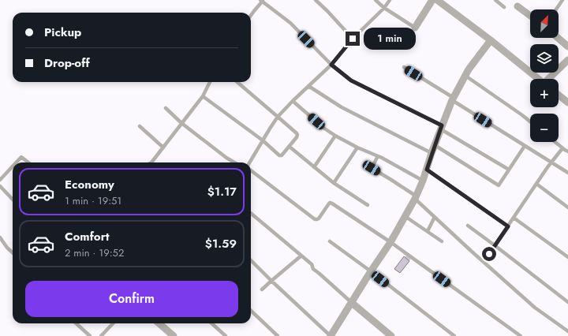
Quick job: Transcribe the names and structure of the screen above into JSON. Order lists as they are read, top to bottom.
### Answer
{
  "north": "top right",
  "page": {
    "map_buttons": ["+", "−"],
    "banner": ["Pickup", "Drop-off"],
    "bubble": "1 min",
    "list": [
      {
        "name": "Economy",
        "note": "1 min · 19:51",
        "value": "$1.17"
      },
      {
        "name": "Comfort",
        "note": "2 min · 19:52",
        "value": "$1.59"
      }
    ],
    "buttons": "Confirm"
  }
}
